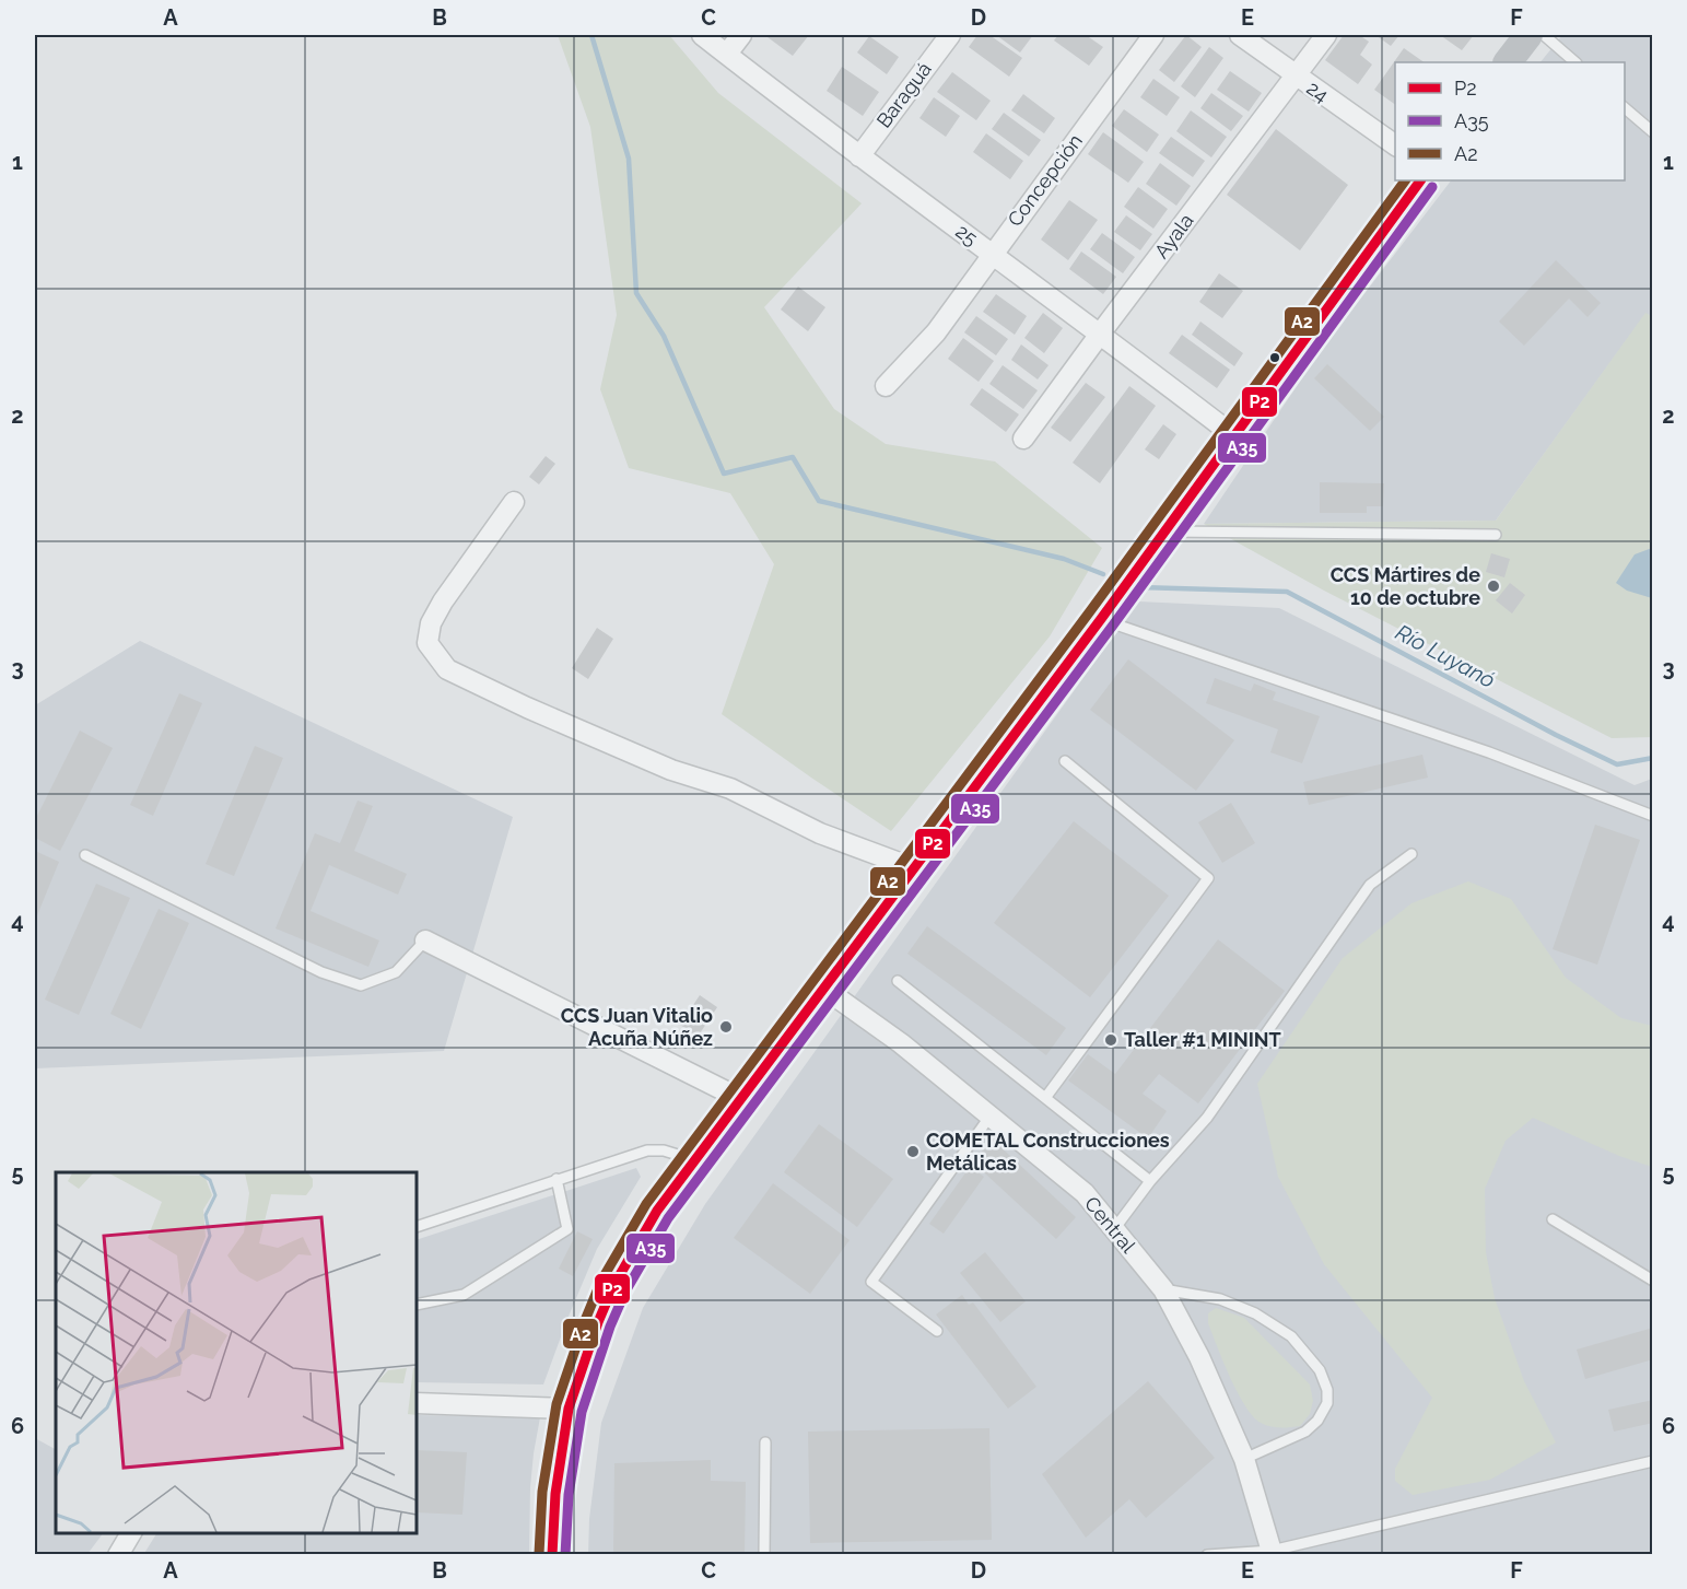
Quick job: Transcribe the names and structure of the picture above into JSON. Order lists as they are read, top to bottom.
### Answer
{
  "streets": {
    "street": [
      "24",
      "Baraguá",
      "Concepción",
      "25",
      "Ayala",
      "Central"
    ]
  },
  "crossings": [
    ["24", "Ayala"],
    ["Baraguá", "25"],
    ["Concepción", "25"],
    ["25", "Ayala"]
  ],
  "water": ["Río Luyanó"],
  "places": [
    "CCS Mártires de 10 de octubre",
    "CCS Juan Vitalio Acuña Núñez",
    "Taller #1 MININT",
    "COMETAL Construcciones Metálicas"
  ],
  "lines": ["transit line P2", "transit line A2", "transit line A35"],
  "legend": ["P2", "A35", "A2"],
  "grid": {
    "columns": [
      "A",
      "B",
      "C",
      "D",
      "E",
      "F"
    ],
    "rows": [
      "1",
      "2",
      "3",
      "4",
      "5",
      "6"
    ]
  }
}
